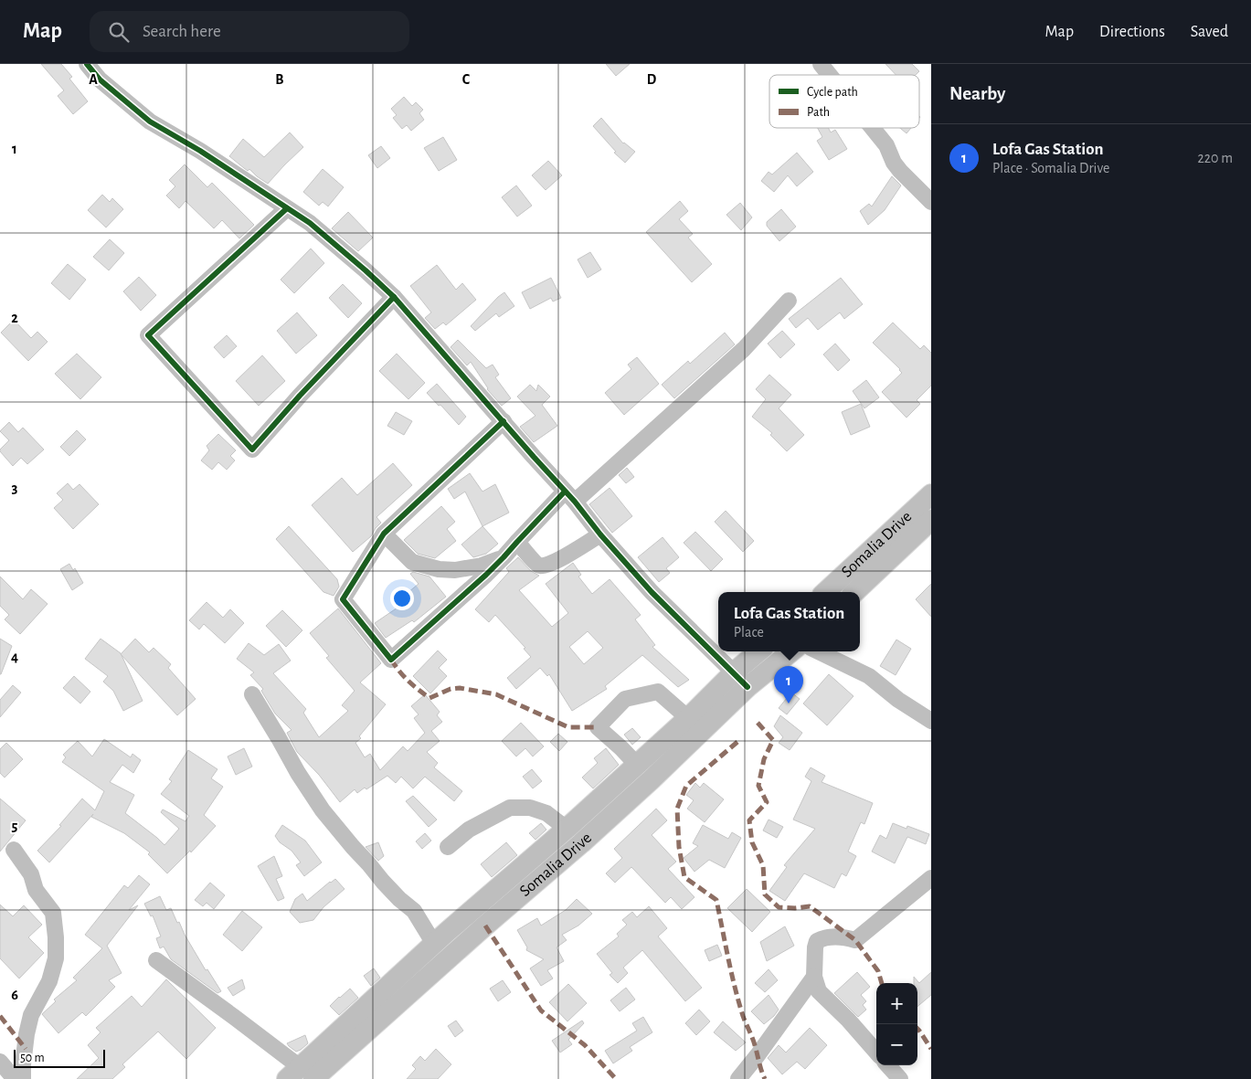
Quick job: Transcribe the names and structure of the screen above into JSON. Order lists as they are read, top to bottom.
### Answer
{
  "streets": {
    "main road": ["Somalia Drive"]
  },
  "legend": ["Cycle path", "Path"],
  "scale_bar": "50 m",
  "page": {
    "header": "Map",
    "search": "Search here",
    "nav": ["Map", "Directions", "Saved"],
    "heading": "Nearby",
    "list": [
      {
        "mark": "1",
        "name": "Lofa Gas Station",
        "note": "Place · Somalia Drive",
        "value": "220 m"
      }
    ],
    "popup": ["Lofa Gas Station", "Place"],
    "pins": "1",
    "map_buttons": ["+", "−"],
    "scale": "50 m"
  },
  "grid": {
    "columns": [
      "A",
      "B",
      "C",
      "D"
    ],
    "rows": [
      "1",
      "2",
      "3",
      "4",
      "5",
      "6"
    ]
  }
}
